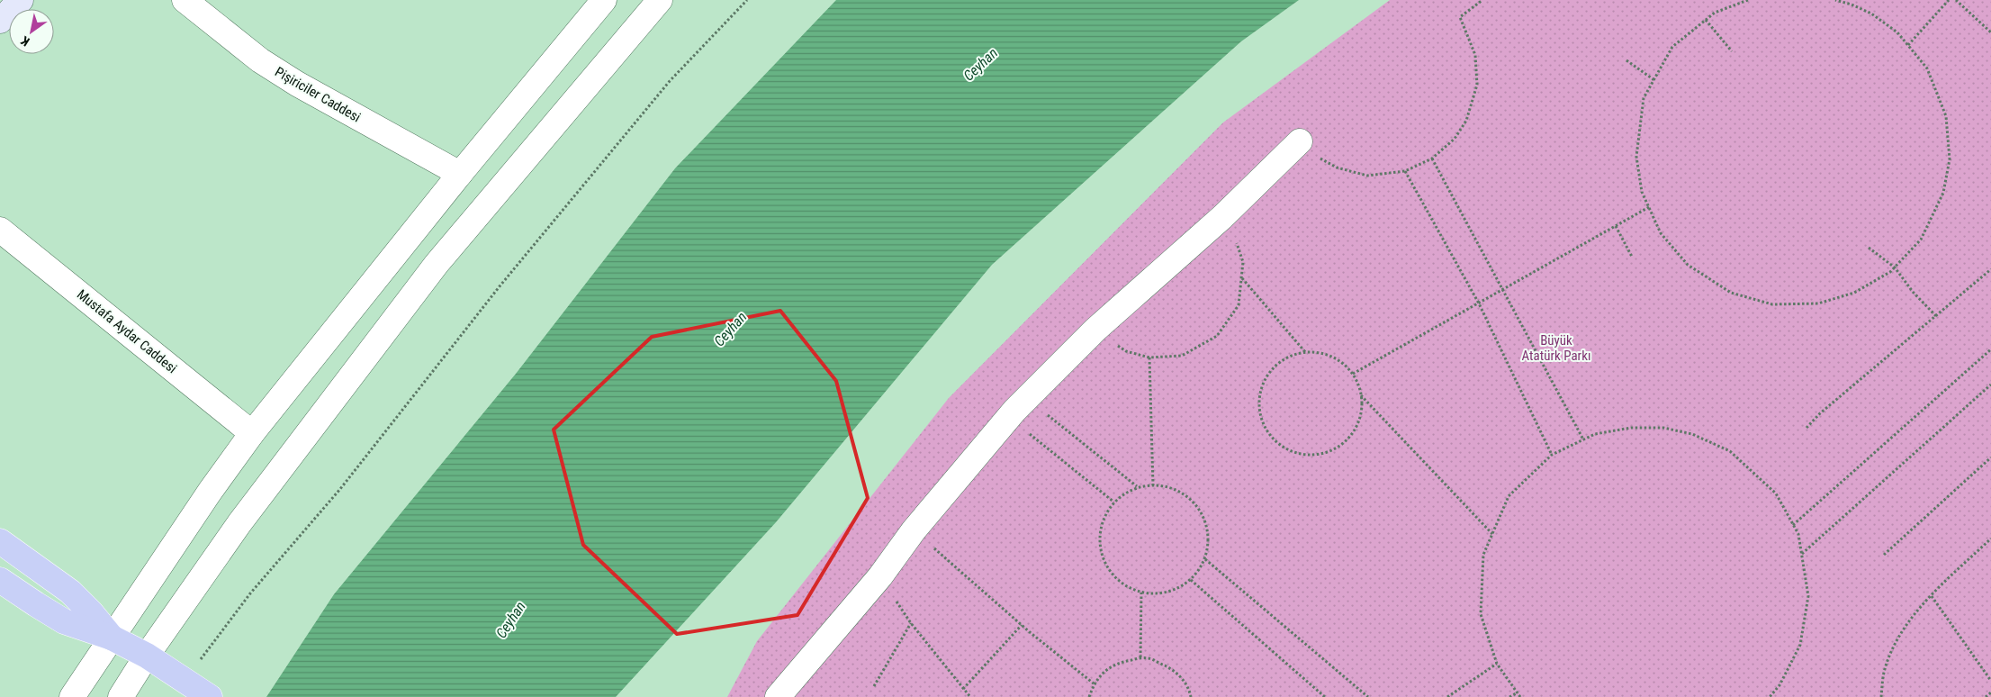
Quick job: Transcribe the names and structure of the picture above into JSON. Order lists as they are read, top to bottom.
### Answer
{
  "streets": {
    "street": ["Pişiriciler Caddesi", "Mustafa Aydar Caddesi"]
  },
  "water": ["Ceyhan"],
  "parks": ["Büyük Atatürk Parkı"],
  "north": "bottom left"
}
